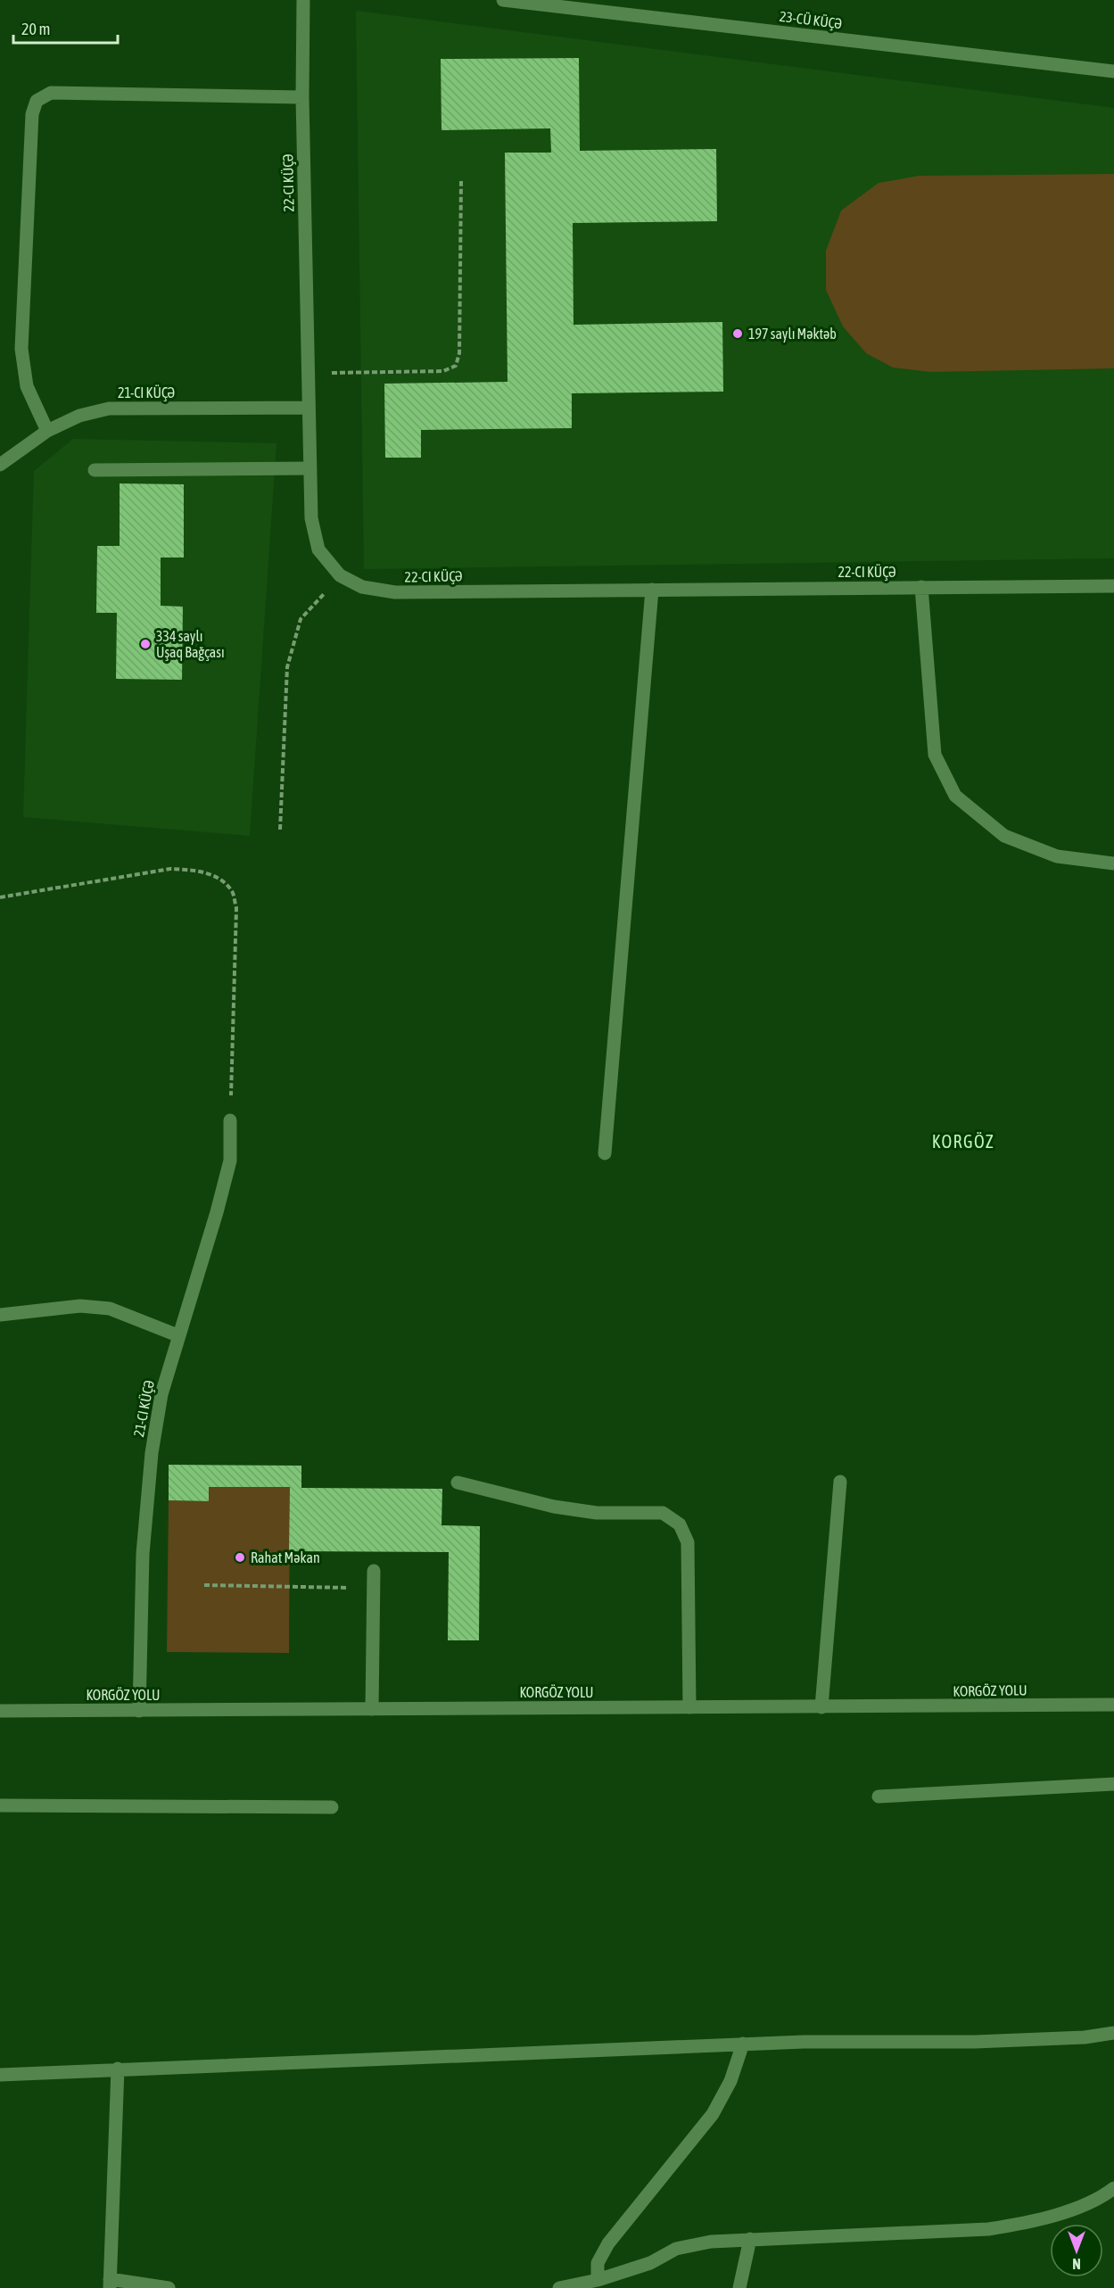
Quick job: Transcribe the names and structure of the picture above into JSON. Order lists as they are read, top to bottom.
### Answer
{
  "streets": {
    "street": [
      "23-CÜ KÜÇƏ",
      "22-CI KÜÇƏ",
      "21-CI KÜÇƏ",
      "KORGÖZ YOLU"
    ]
  },
  "crossings": [
    ["22-CI KÜÇƏ", "21-CI KÜÇƏ"],
    ["21-CI KÜÇƏ", "KORGÖZ YOLU"]
  ],
  "districts": ["KORGÖZ"],
  "places": ["197 saylı Məktəb", "334 saylı Uşaq Bağçası", "Rahat Məkan"],
  "scale_bar": "20 m",
  "north": "bottom"
}
